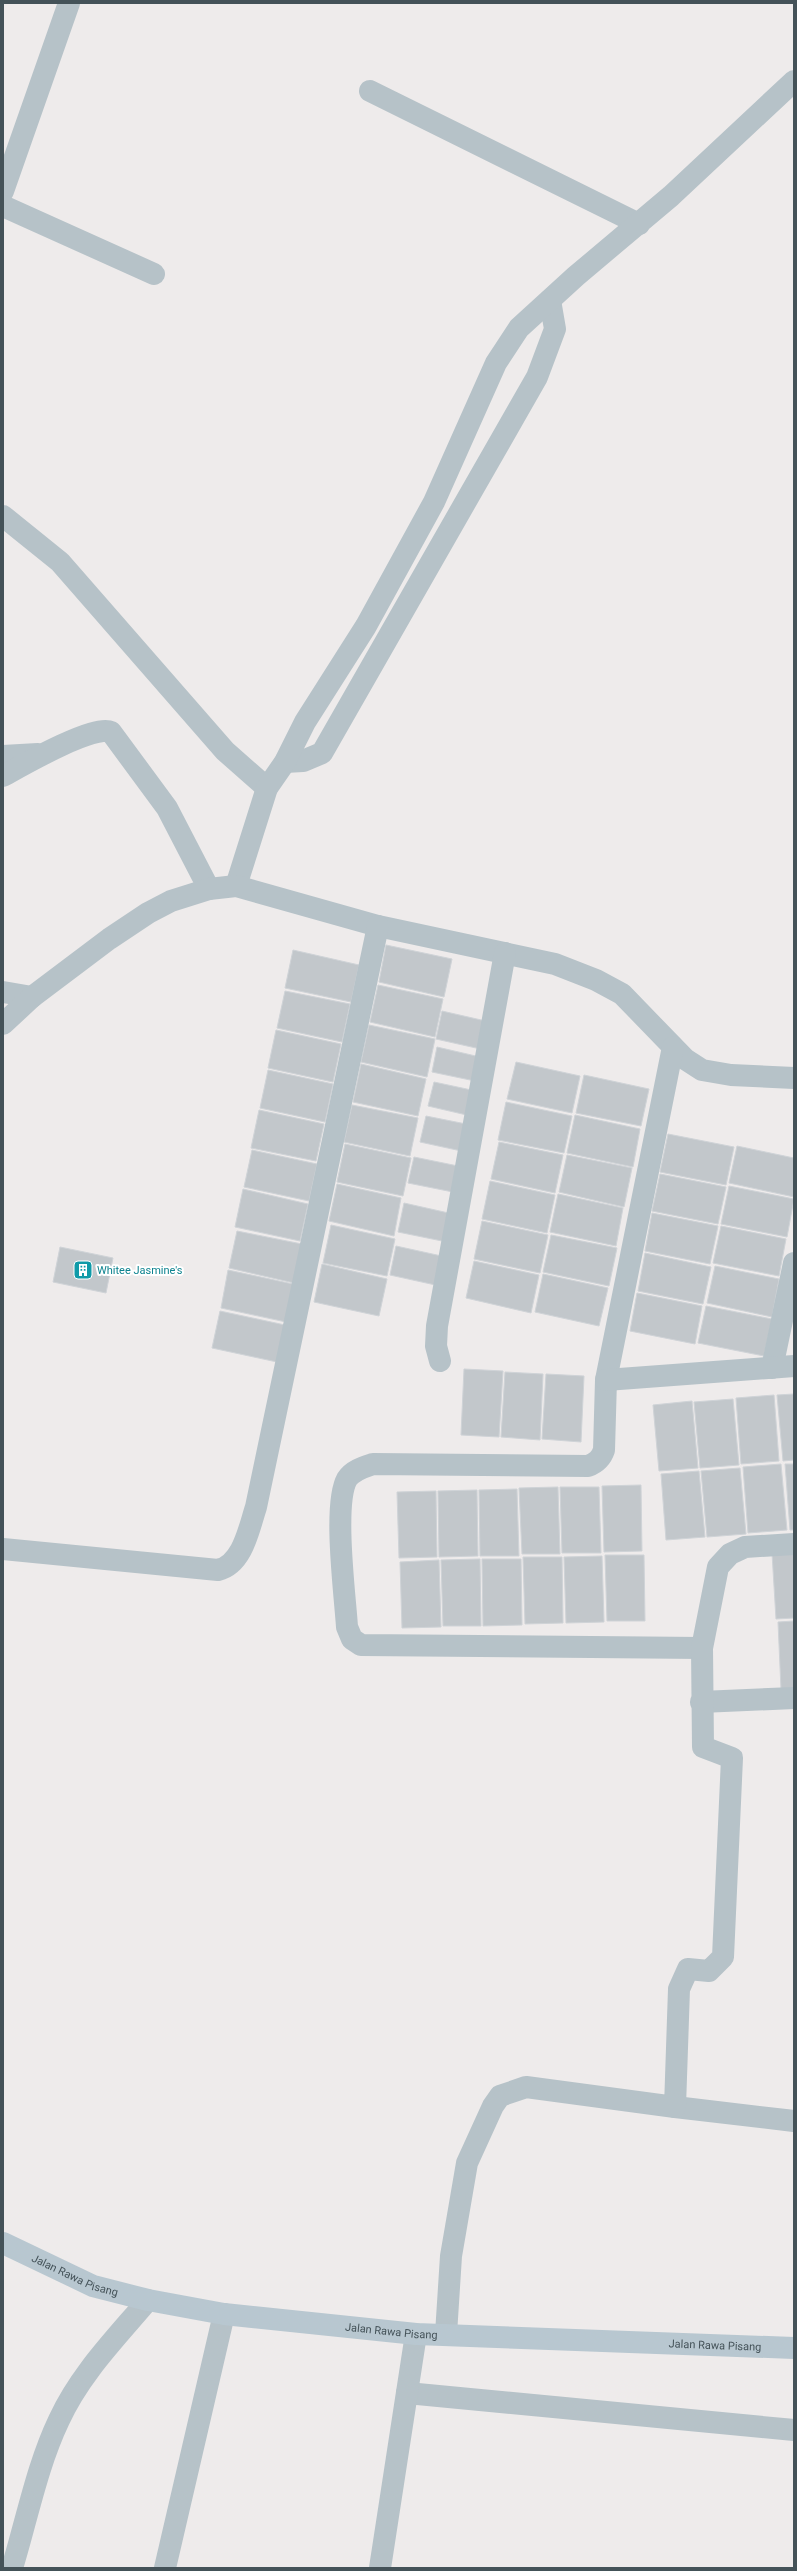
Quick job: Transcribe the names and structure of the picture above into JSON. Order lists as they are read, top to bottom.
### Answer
{
  "streets": {
    "street": ["Jalan Rawa Pisang"]
  },
  "places": {
    "building": ["Whitee Jasmine's"]
  }
}
